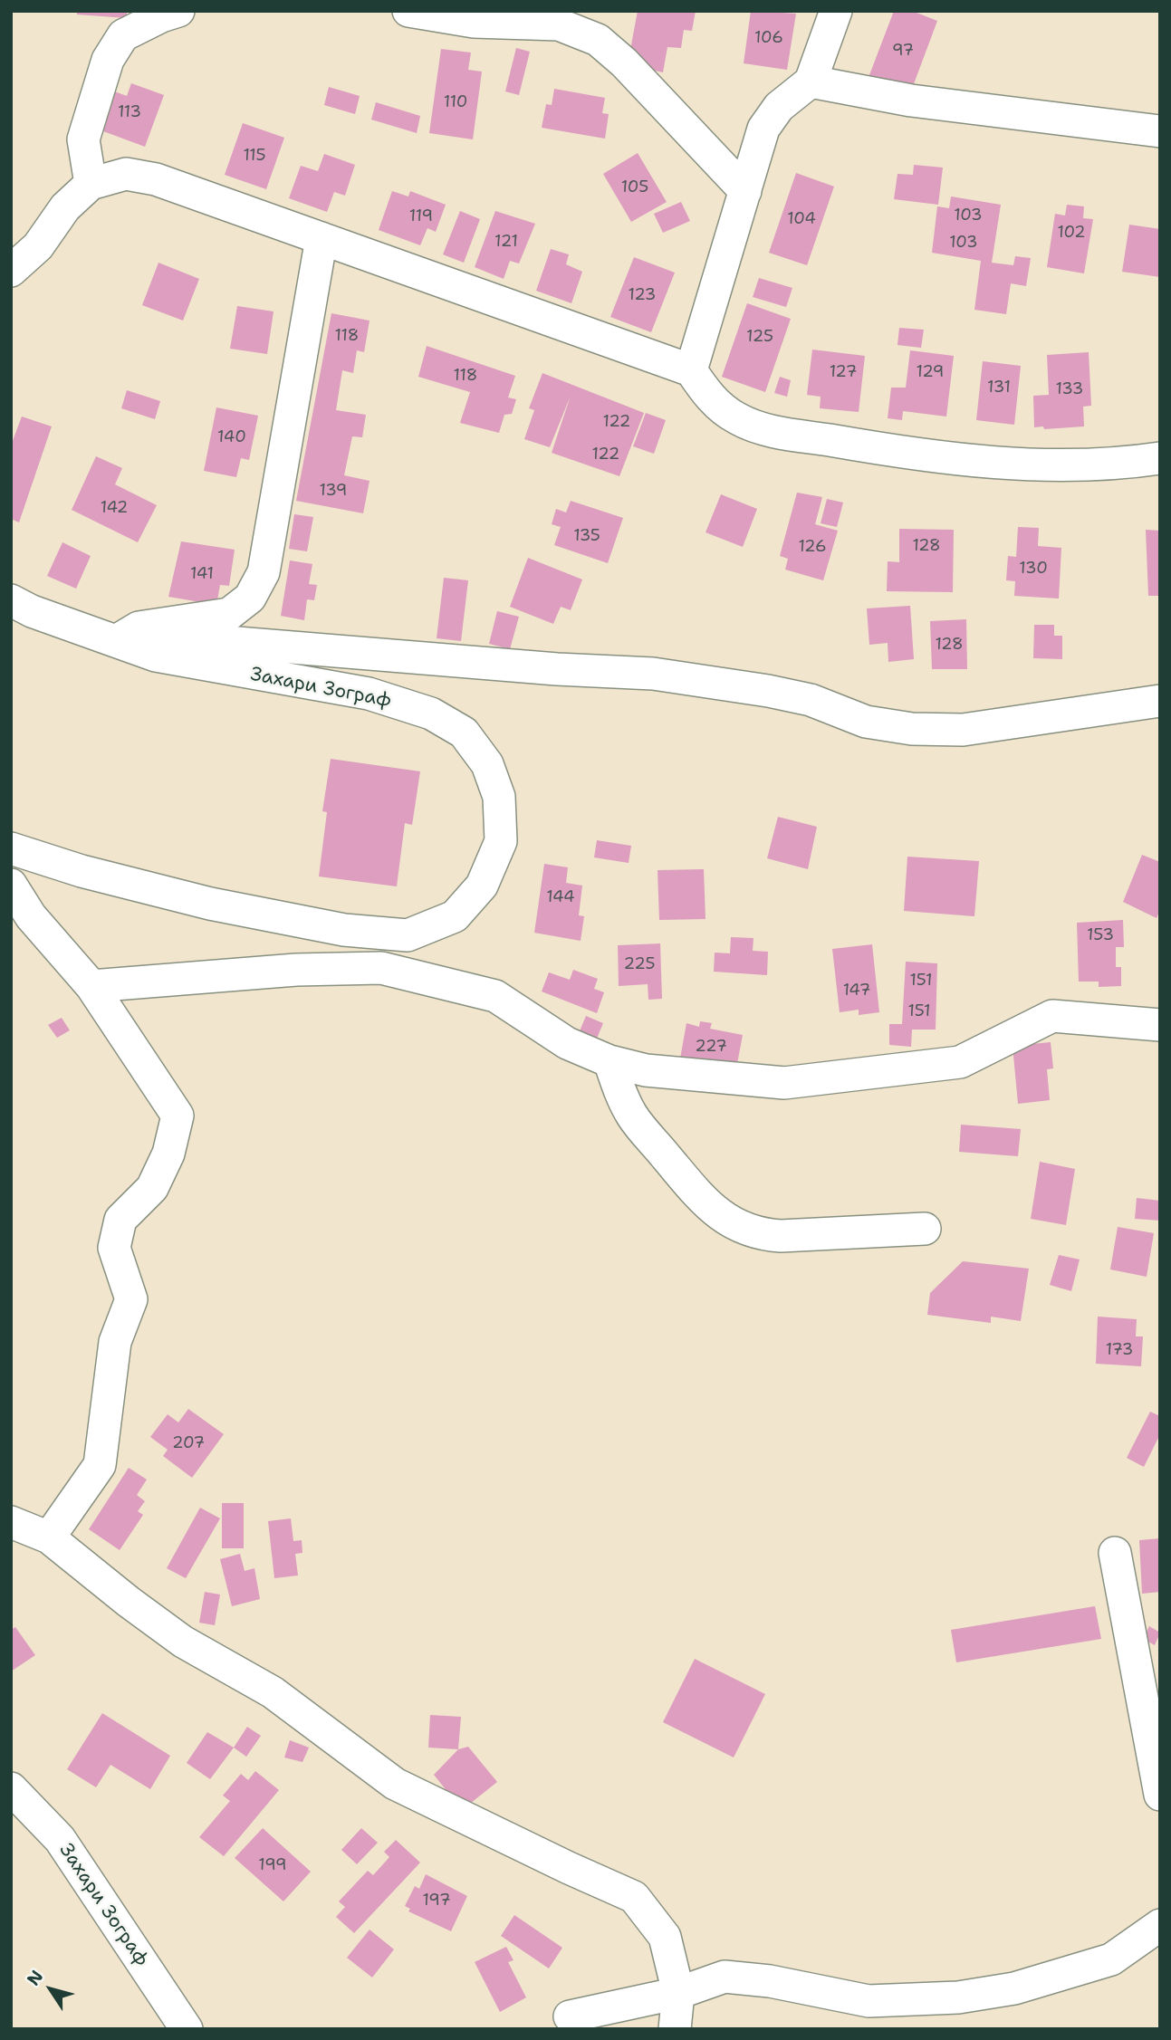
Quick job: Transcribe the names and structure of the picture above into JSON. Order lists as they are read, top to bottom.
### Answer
{
  "streets": {
    "street": ["Захари Зограф"]
  },
  "house_numbers": [
    "106",
    "97",
    "110",
    "113",
    "115",
    "105",
    "103",
    "119",
    "104",
    "102",
    "121",
    "103",
    "123",
    "118",
    "125",
    "127",
    "129",
    "118",
    "131",
    "133",
    "122",
    "140",
    "122",
    "139",
    "142",
    "135",
    "128",
    "126",
    "130",
    "141",
    "128",
    "144",
    "153",
    "225",
    "151",
    "147",
    "151",
    "227",
    "173",
    "207",
    "199",
    "197"
  ],
  "north": "top left"
}
